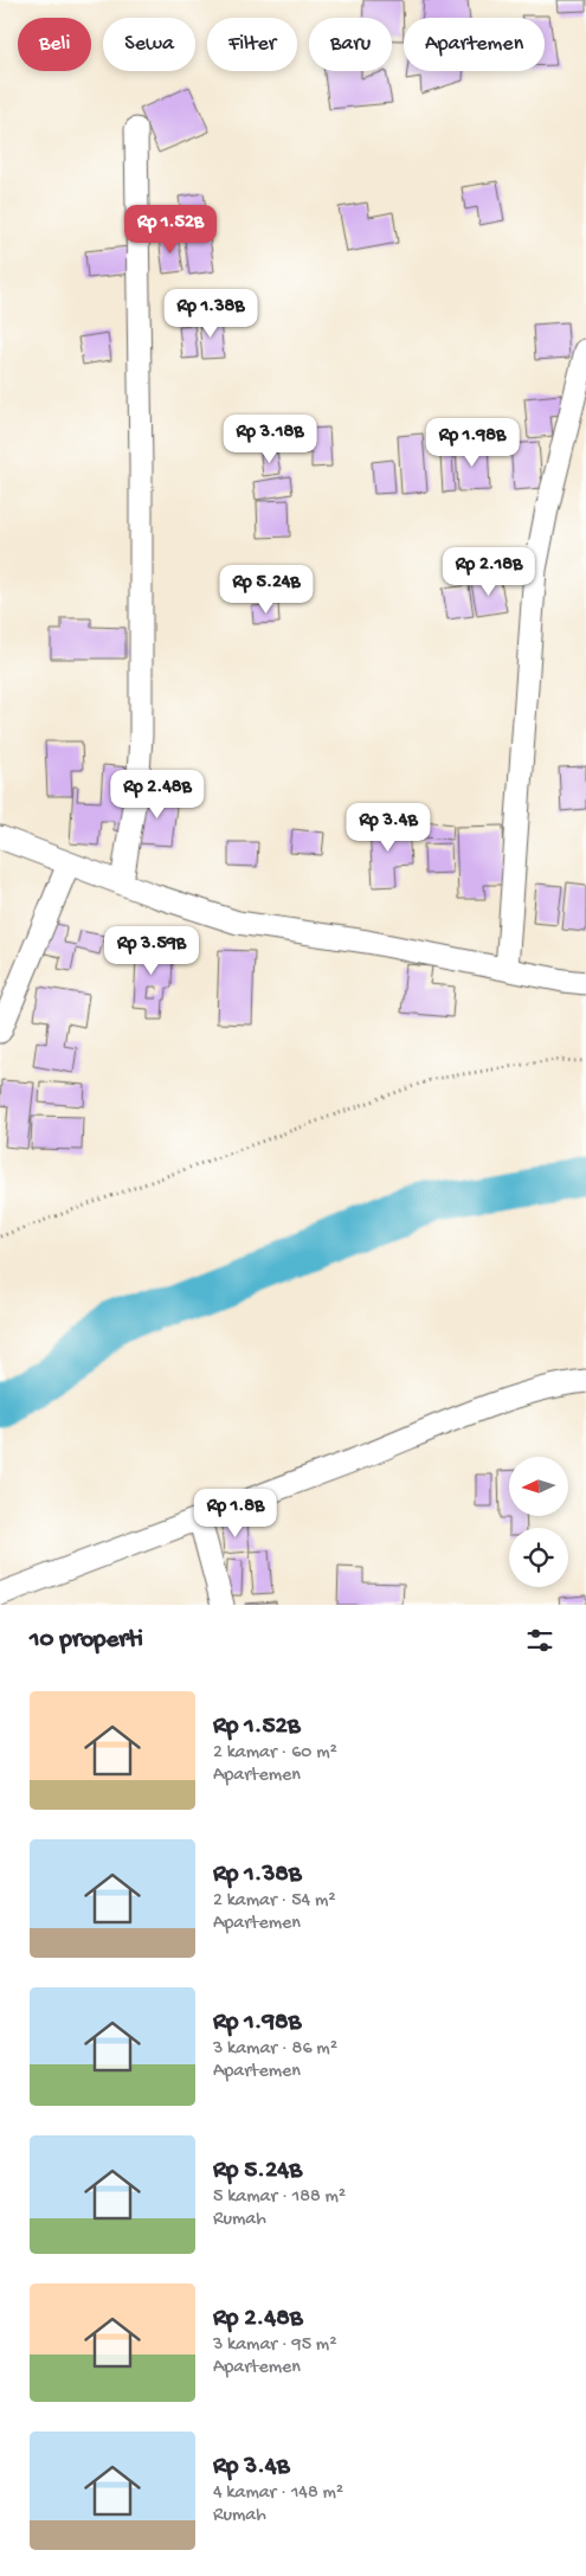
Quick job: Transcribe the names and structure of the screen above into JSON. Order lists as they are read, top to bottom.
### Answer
{
  "north": "left",
  "page": {
    "chip": [
      "Beli",
      "Sewa",
      "Filter",
      "Baru",
      "Apartemen"
    ],
    "price": [
      "Rp 1.52B",
      "Rp 1.38B",
      "Rp 3.18B",
      "Rp 1.98B",
      "Rp 2.18B",
      "Rp 5.24B",
      "Rp 2.48B",
      "Rp 3.4B",
      "Rp 3.59B",
      "Rp 1.8B"
    ],
    "heading": "10 properti",
    "list": [
      {
        "name": "Rp 1.52B",
        "note": "2 kamar · 60 m² · Apartemen"
      },
      {
        "name": "Rp 1.38B",
        "note": "2 kamar · 54 m² · Apartemen"
      },
      {
        "name": "Rp 1.98B",
        "note": "3 kamar · 86 m² · Apartemen"
      },
      {
        "name": "Rp 5.24B",
        "note": "5 kamar · 188 m² · Rumah"
      },
      {
        "name": "Rp 2.48B",
        "note": "3 kamar · 95 m² · Apartemen"
      },
      {
        "name": "Rp 3.4B",
        "note": "4 kamar · 148 m² · Rumah"
      }
    ]
  }
}
